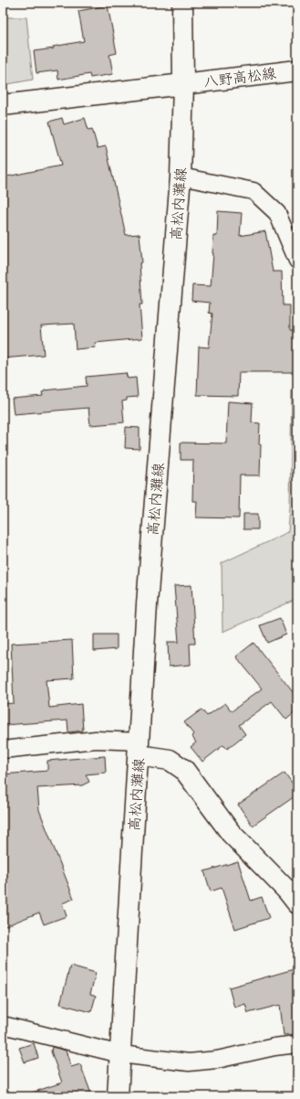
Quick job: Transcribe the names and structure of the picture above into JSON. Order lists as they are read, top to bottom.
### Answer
{
  "streets": {
    "main road": ["八野高松線", "高松内灘線"]
  },
  "crossings": [
    ["八野高松線", "高松内灘線"]
  ]
}
